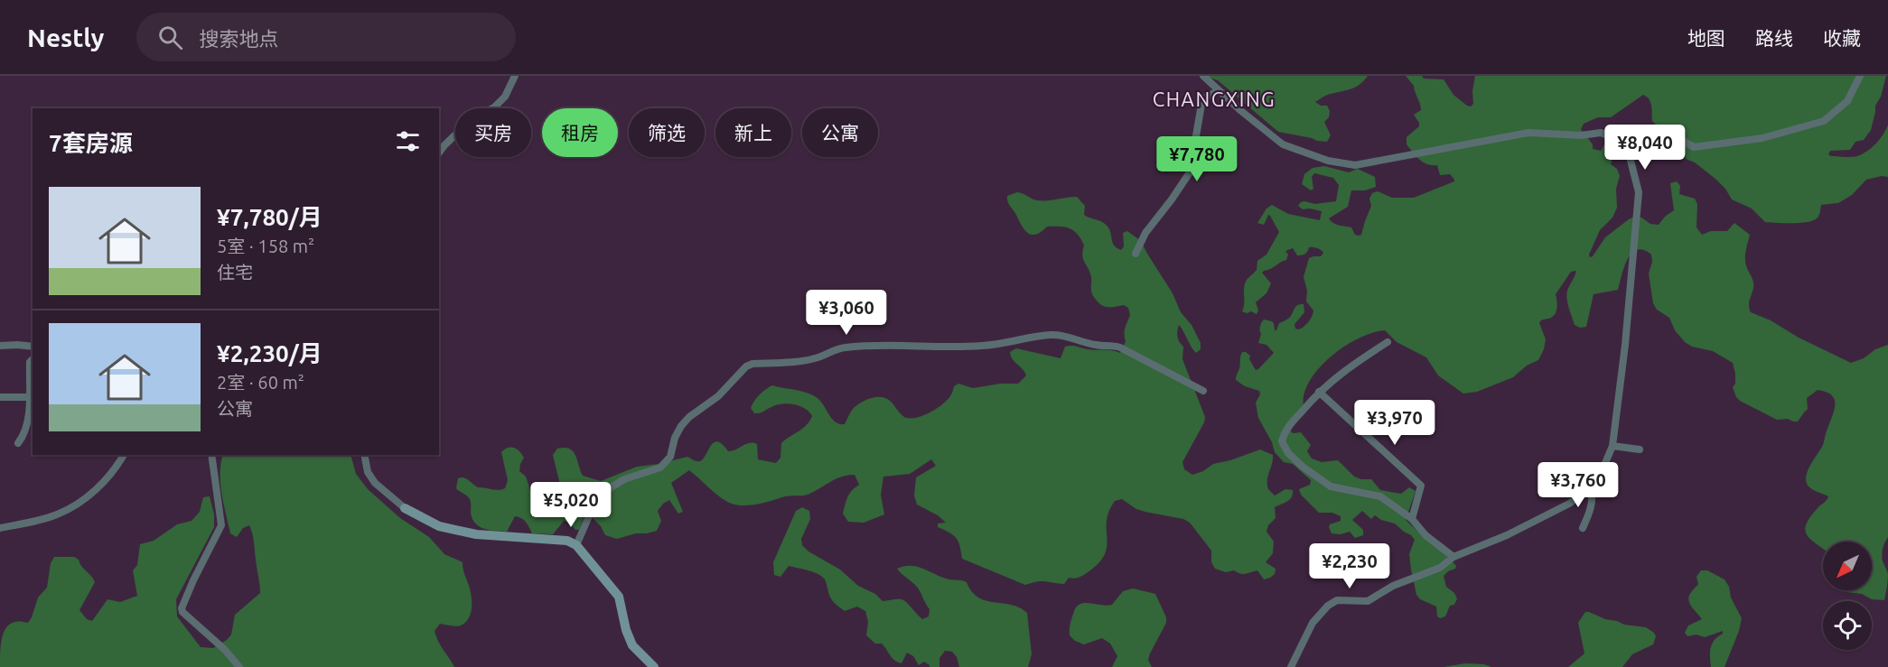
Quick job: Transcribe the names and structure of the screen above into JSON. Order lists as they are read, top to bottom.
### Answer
{
  "districts": ["CHANGXING"],
  "north": "bottom left",
  "page": {
    "header": "Nestly",
    "search": "搜索地点",
    "nav": ["地图", "路线", "收藏"],
    "chip": [
      "买房",
      "租房",
      "筛选",
      "新上",
      "公寓"
    ],
    "heading": "7套房源",
    "price": [
      "¥8,040",
      "¥7,780",
      "¥3,060",
      "¥3,970",
      "¥3,760",
      "¥5,020",
      "¥2,230"
    ],
    "list": [
      {
        "name": "¥7,780/月",
        "note": "5室 · 158 m² · 住宅"
      },
      {
        "name": "¥2,230/月",
        "note": "2室 · 60 m² · 公寓"
      }
    ]
  }
}
